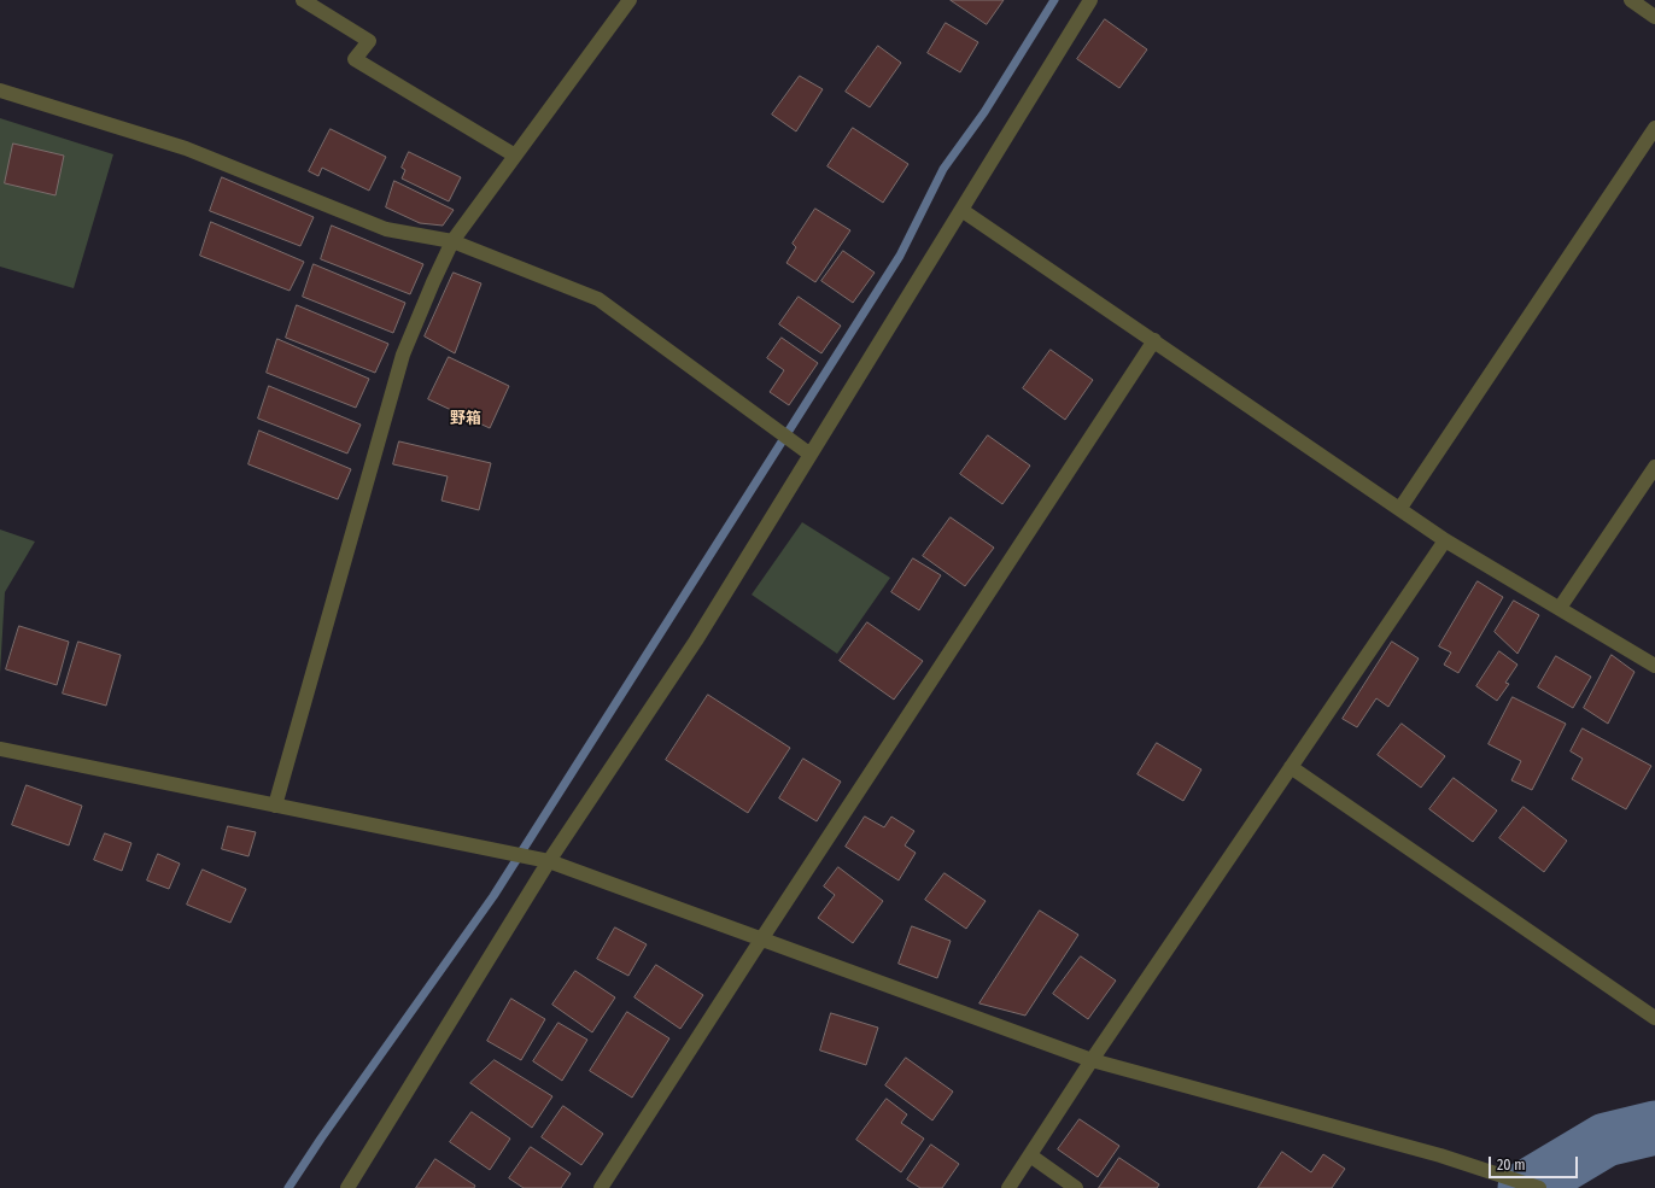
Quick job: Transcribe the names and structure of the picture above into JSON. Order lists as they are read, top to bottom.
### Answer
{
  "districts": ["野箱"],
  "scale_bar": "20 m"
}
